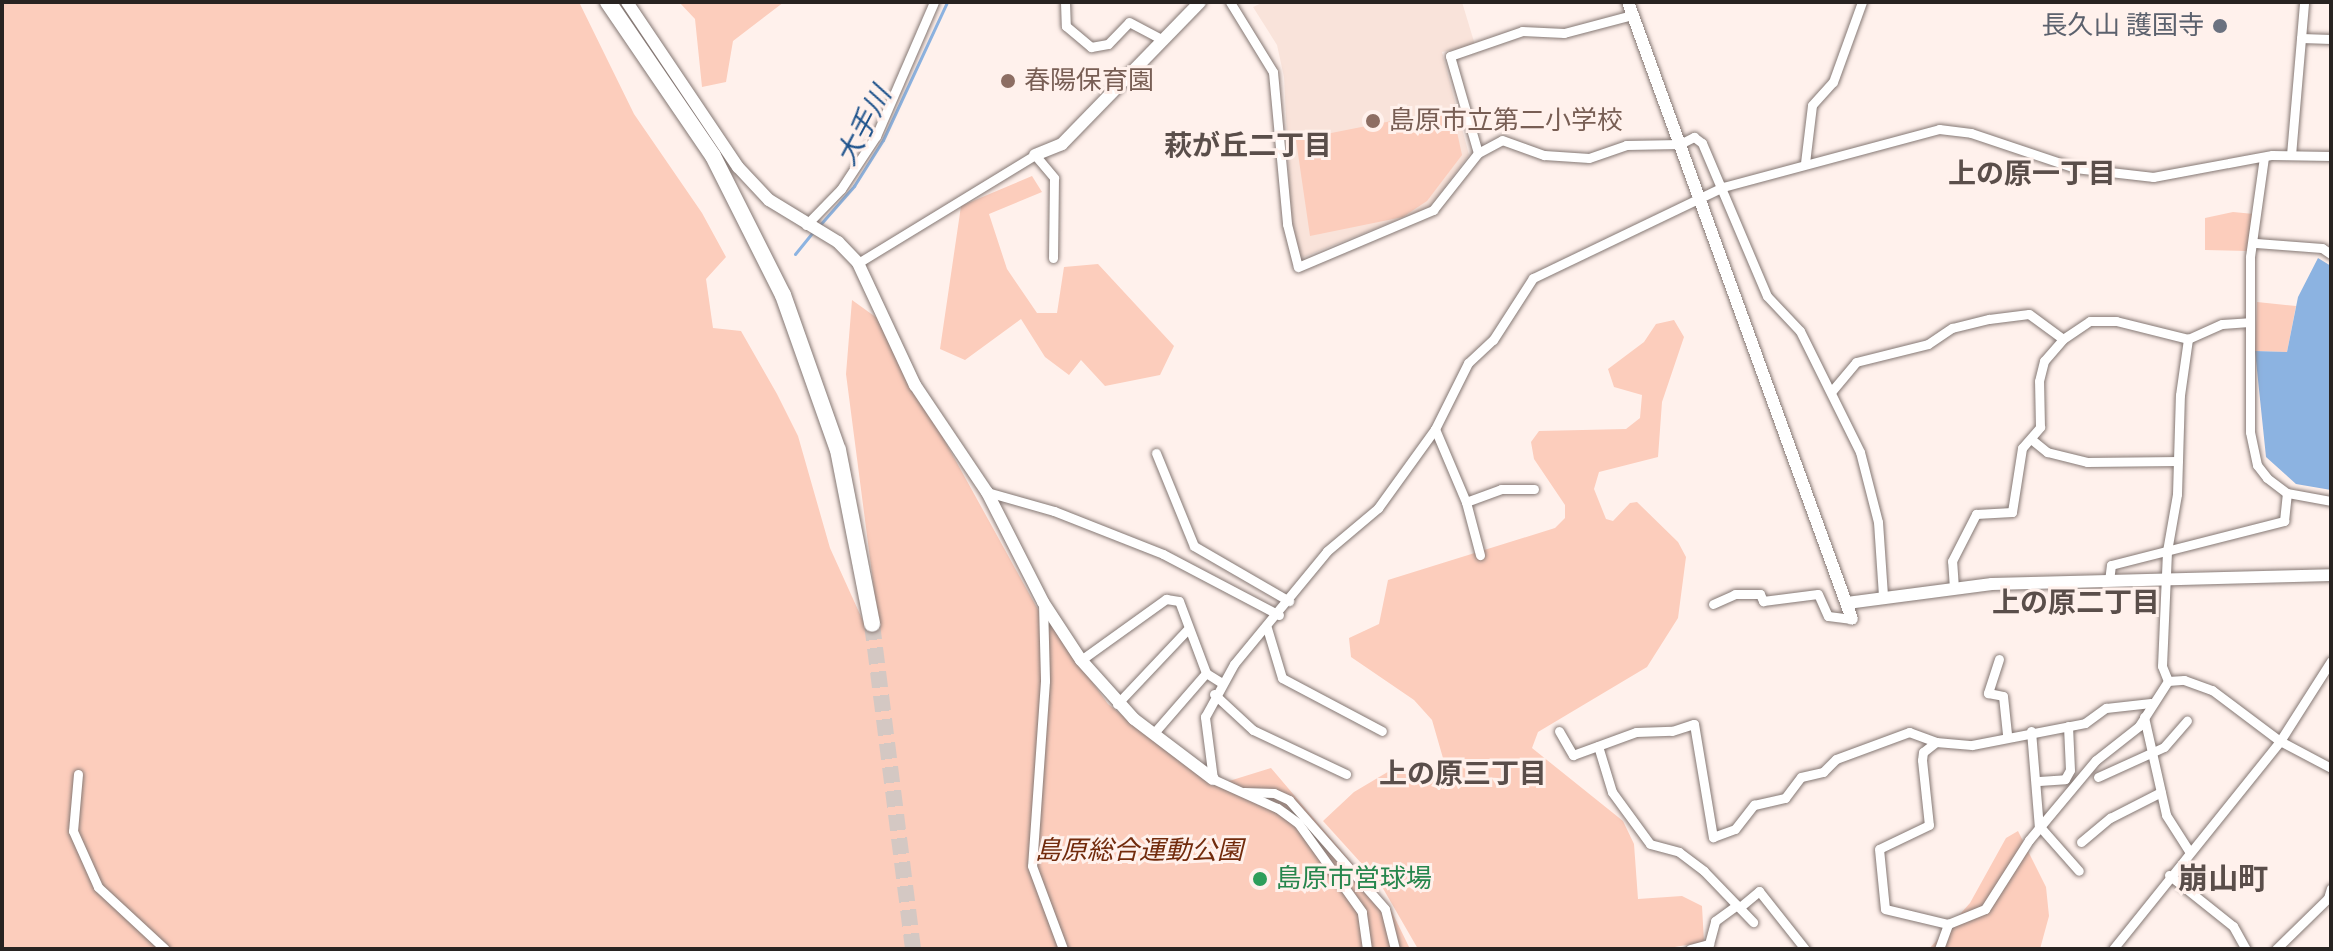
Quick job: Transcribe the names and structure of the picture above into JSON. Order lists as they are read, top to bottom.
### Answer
{
  "districts": [
    "萩が丘二丁目",
    "上の原一丁目",
    "上の原二丁目",
    "上の原三丁目",
    "崩山町"
  ],
  "water": ["大手川"],
  "parks": ["島原総合運動公園"],
  "places": [
    "長久山 護国寺",
    "春陽保育園",
    "島原市立第二小学校",
    "島原市営球場"
  ]
}
